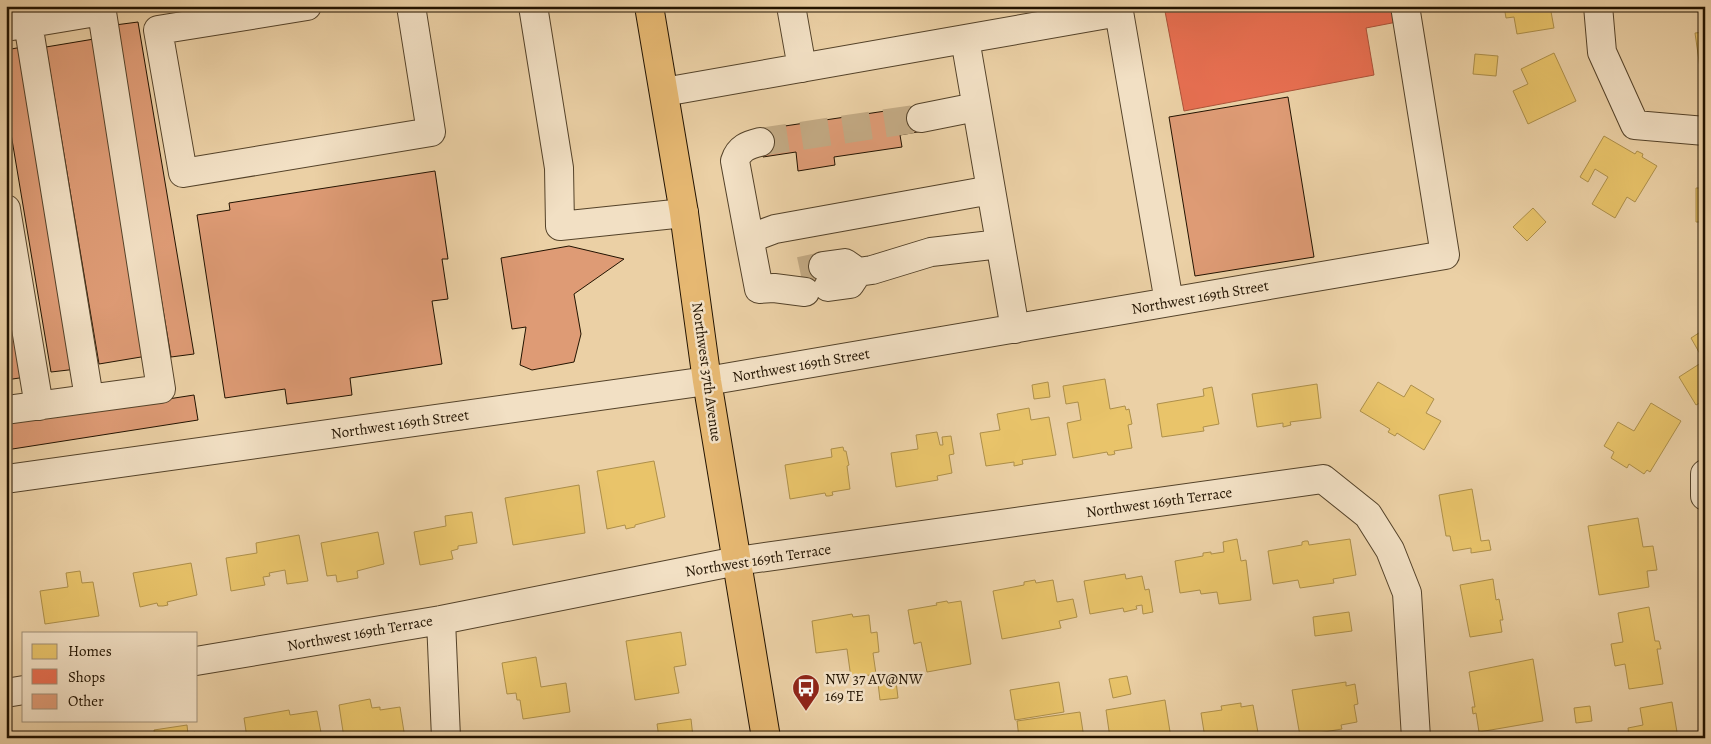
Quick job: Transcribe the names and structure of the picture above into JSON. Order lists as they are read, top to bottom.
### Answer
{
  "streets": {
    "main road": ["Northwest 37th Avenue"],
    "street": ["Northwest 169th Street", "Northwest 169th Terrace"]
  },
  "crossings": [
    ["Northwest 169th Street", "Northwest 37th Avenue"],
    ["Northwest 37th Avenue", "Northwest 169th Terrace"]
  ],
  "places": {
    "bus stop": ["NW 37 AV@NW 169 TE"]
  },
  "legend": ["Homes", "Shops", "Other"]
}
